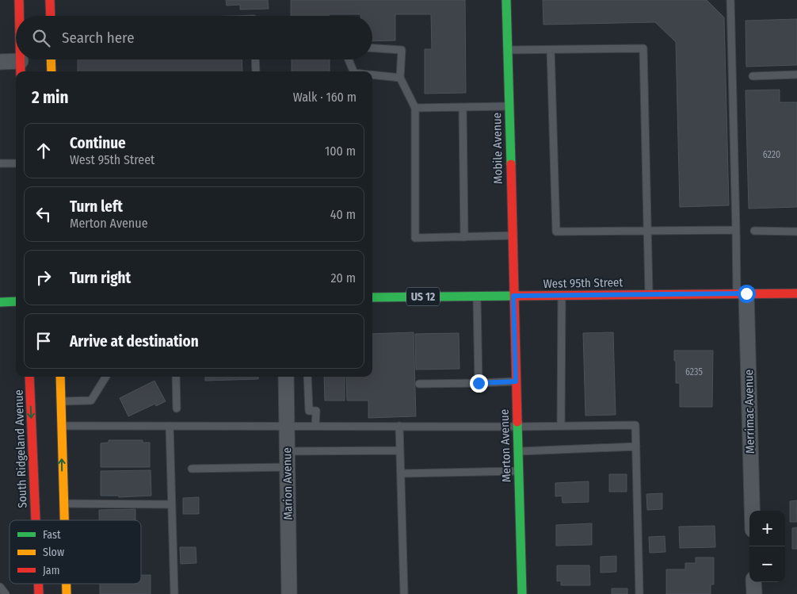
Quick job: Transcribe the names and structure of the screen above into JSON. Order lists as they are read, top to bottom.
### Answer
{
  "streets": {
    "main road": [
      "Mobile Avenue",
      "West 95th Street",
      "US 12",
      "Merton Avenue",
      "South Ridgeland Avenue"
    ],
    "street": ["Merrimac Avenue", "Marion Avenue"]
  },
  "crossings": [
    ["Mobile Avenue", "West 95th Street"],
    ["Mobile Avenue", "Merton Avenue"],
    ["West 95th Street", "Merrimac Avenue"],
    ["West 95th Street", "Merton Avenue"]
  ],
  "house_numbers": ["6220", "6235"],
  "legend": ["Fast", "Slow", "Jam"],
  "page": {
    "search": "Search here",
    "heading": ["2 min", "Walk · 160 m"],
    "list": [
      ["Continue", "West 95th Street", "100 m"],
      ["Turn left", "Merton Avenue", "40 m"],
      ["Turn right", "20 m"],
      "Arrive at destination"
    ],
    "map_buttons": ["+", "−"]
  }
}
